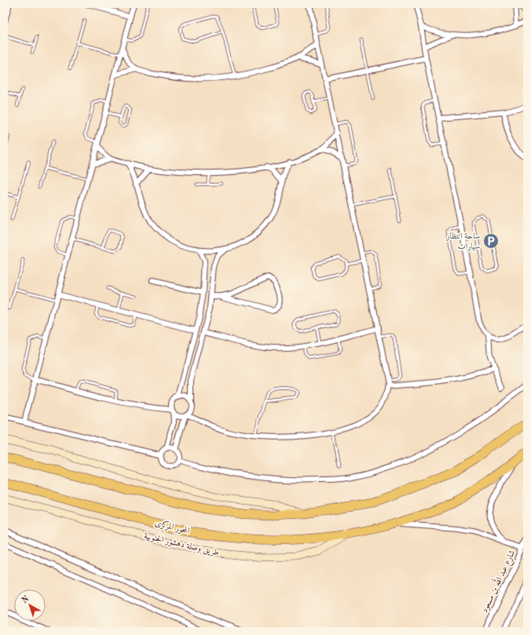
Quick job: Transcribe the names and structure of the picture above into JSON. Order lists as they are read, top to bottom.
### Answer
{
  "streets": {
    "highway": ["المحور المركزى", "طريق وصلة دهشور الجنوبية"],
    "street": ["شارع عبد الله بن مسعود"]
  },
  "crossings": [
    ["المحور المركزى", "طريق وصلة دهشور الجنوبية"]
  ],
  "places": {
    "parking": ["ساحة انتظار سيارات"]
  },
  "north": "top left"
}
